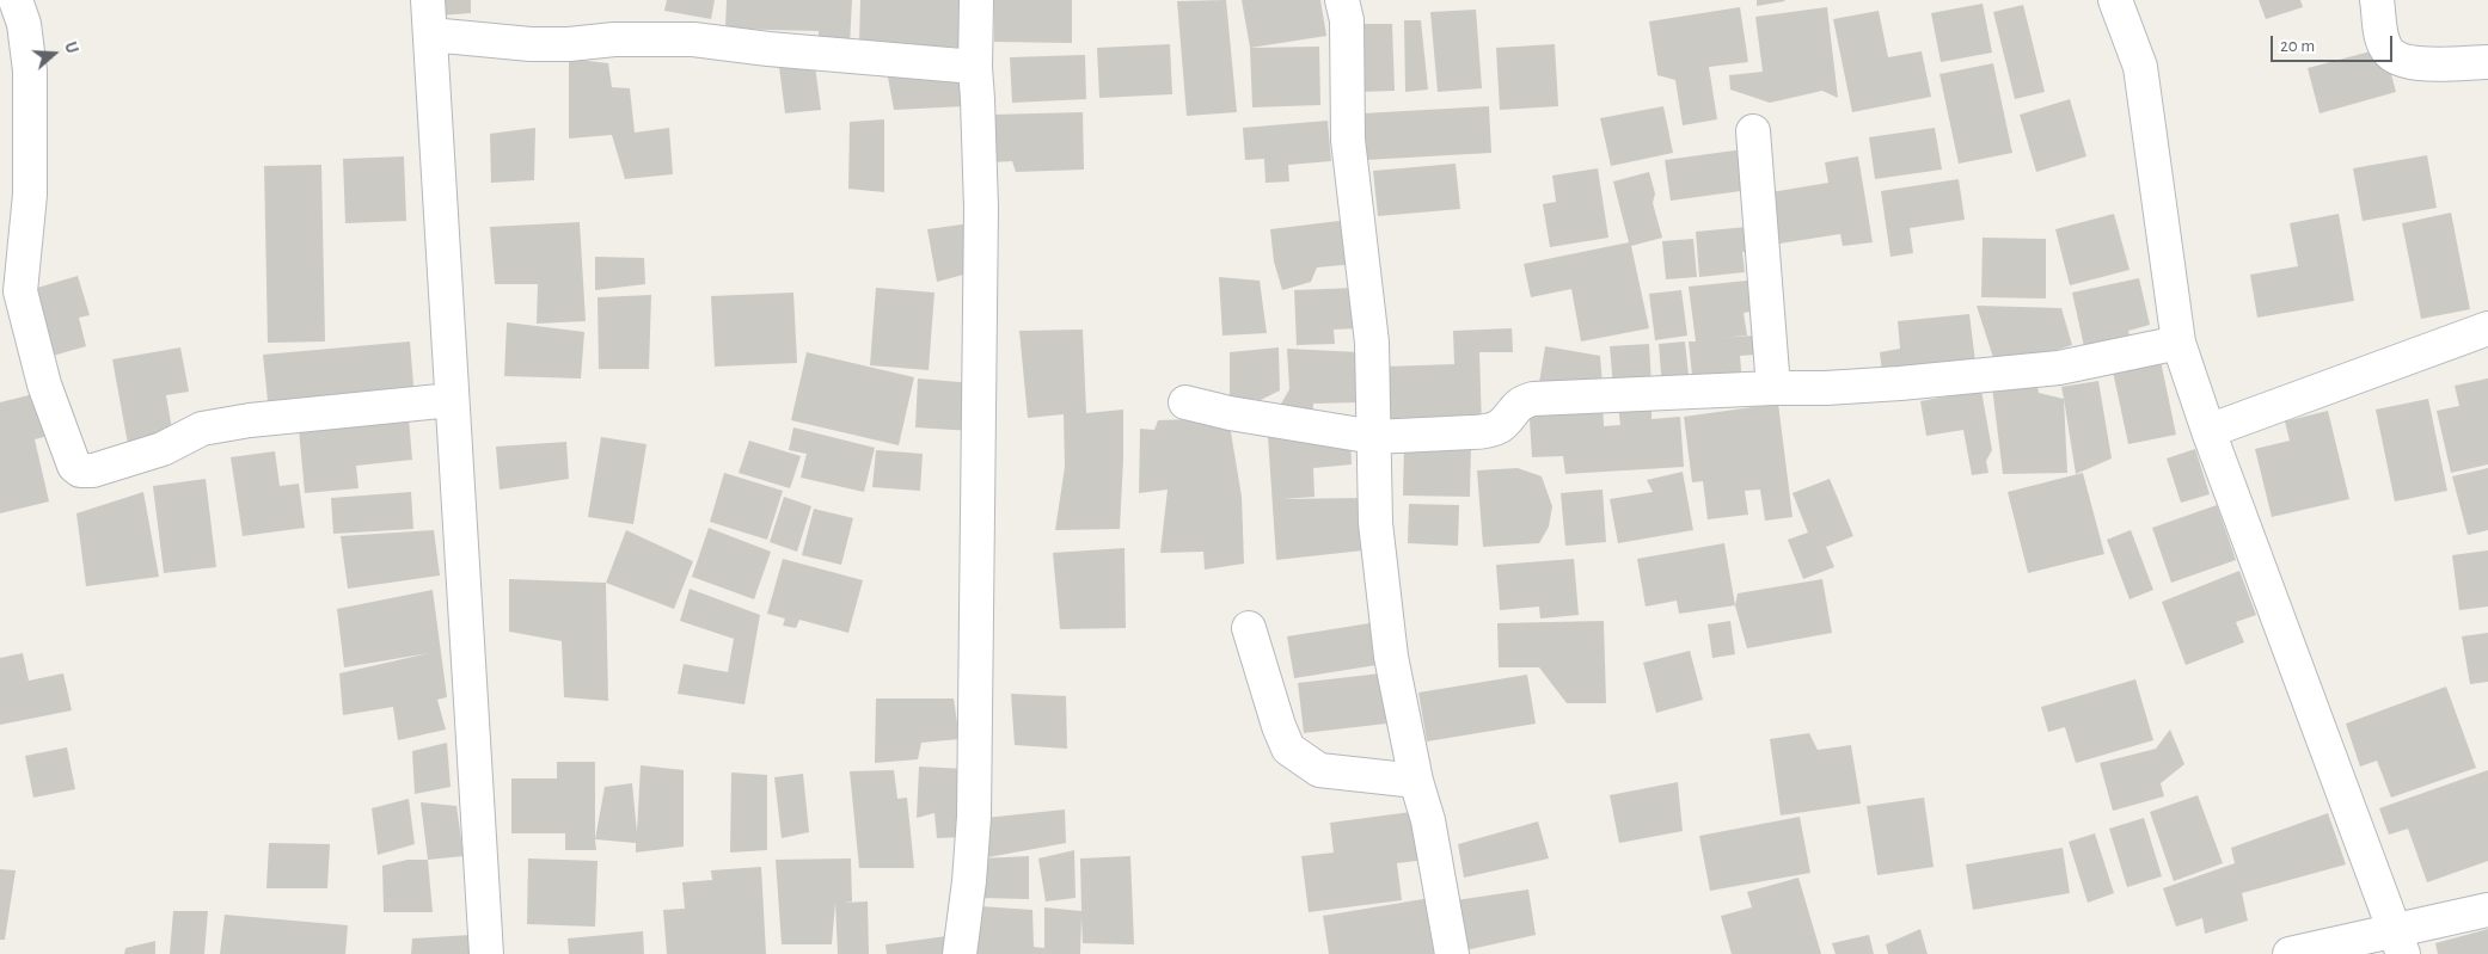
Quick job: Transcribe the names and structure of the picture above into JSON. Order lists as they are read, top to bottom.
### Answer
{
  "scale_bar": "20 m",
  "north": "right"
}
